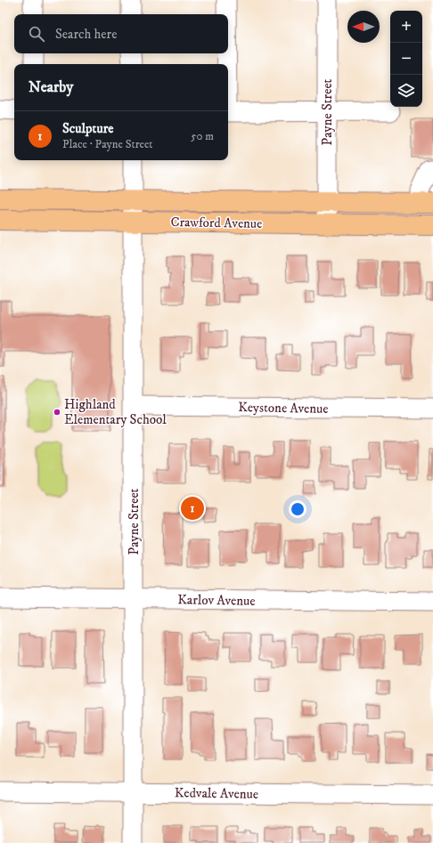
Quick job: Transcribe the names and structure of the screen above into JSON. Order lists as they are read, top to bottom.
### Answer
{
  "streets": {
    "main road": ["Crawford Avenue"],
    "street": [
      "Payne Street",
      "Keystone Avenue",
      "Karlov Avenue",
      "Kedvale Avenue"
    ]
  },
  "crossings": [
    ["Payne Street", "Crawford Avenue"],
    ["Payne Street", "Keystone Avenue"],
    ["Payne Street", "Karlov Avenue"],
    ["Payne Street", "Kedvale Avenue"]
  ],
  "places": ["Highland Elementary School"],
  "north": "left",
  "page": {
    "map_buttons": ["+", "−"],
    "search": "Search here",
    "heading": "Nearby",
    "list": [
      {
        "mark": "1",
        "name": "Sculpture",
        "note": "Place · Payne Street",
        "value": "50 m"
      }
    ],
    "pins": "1"
  }
}
